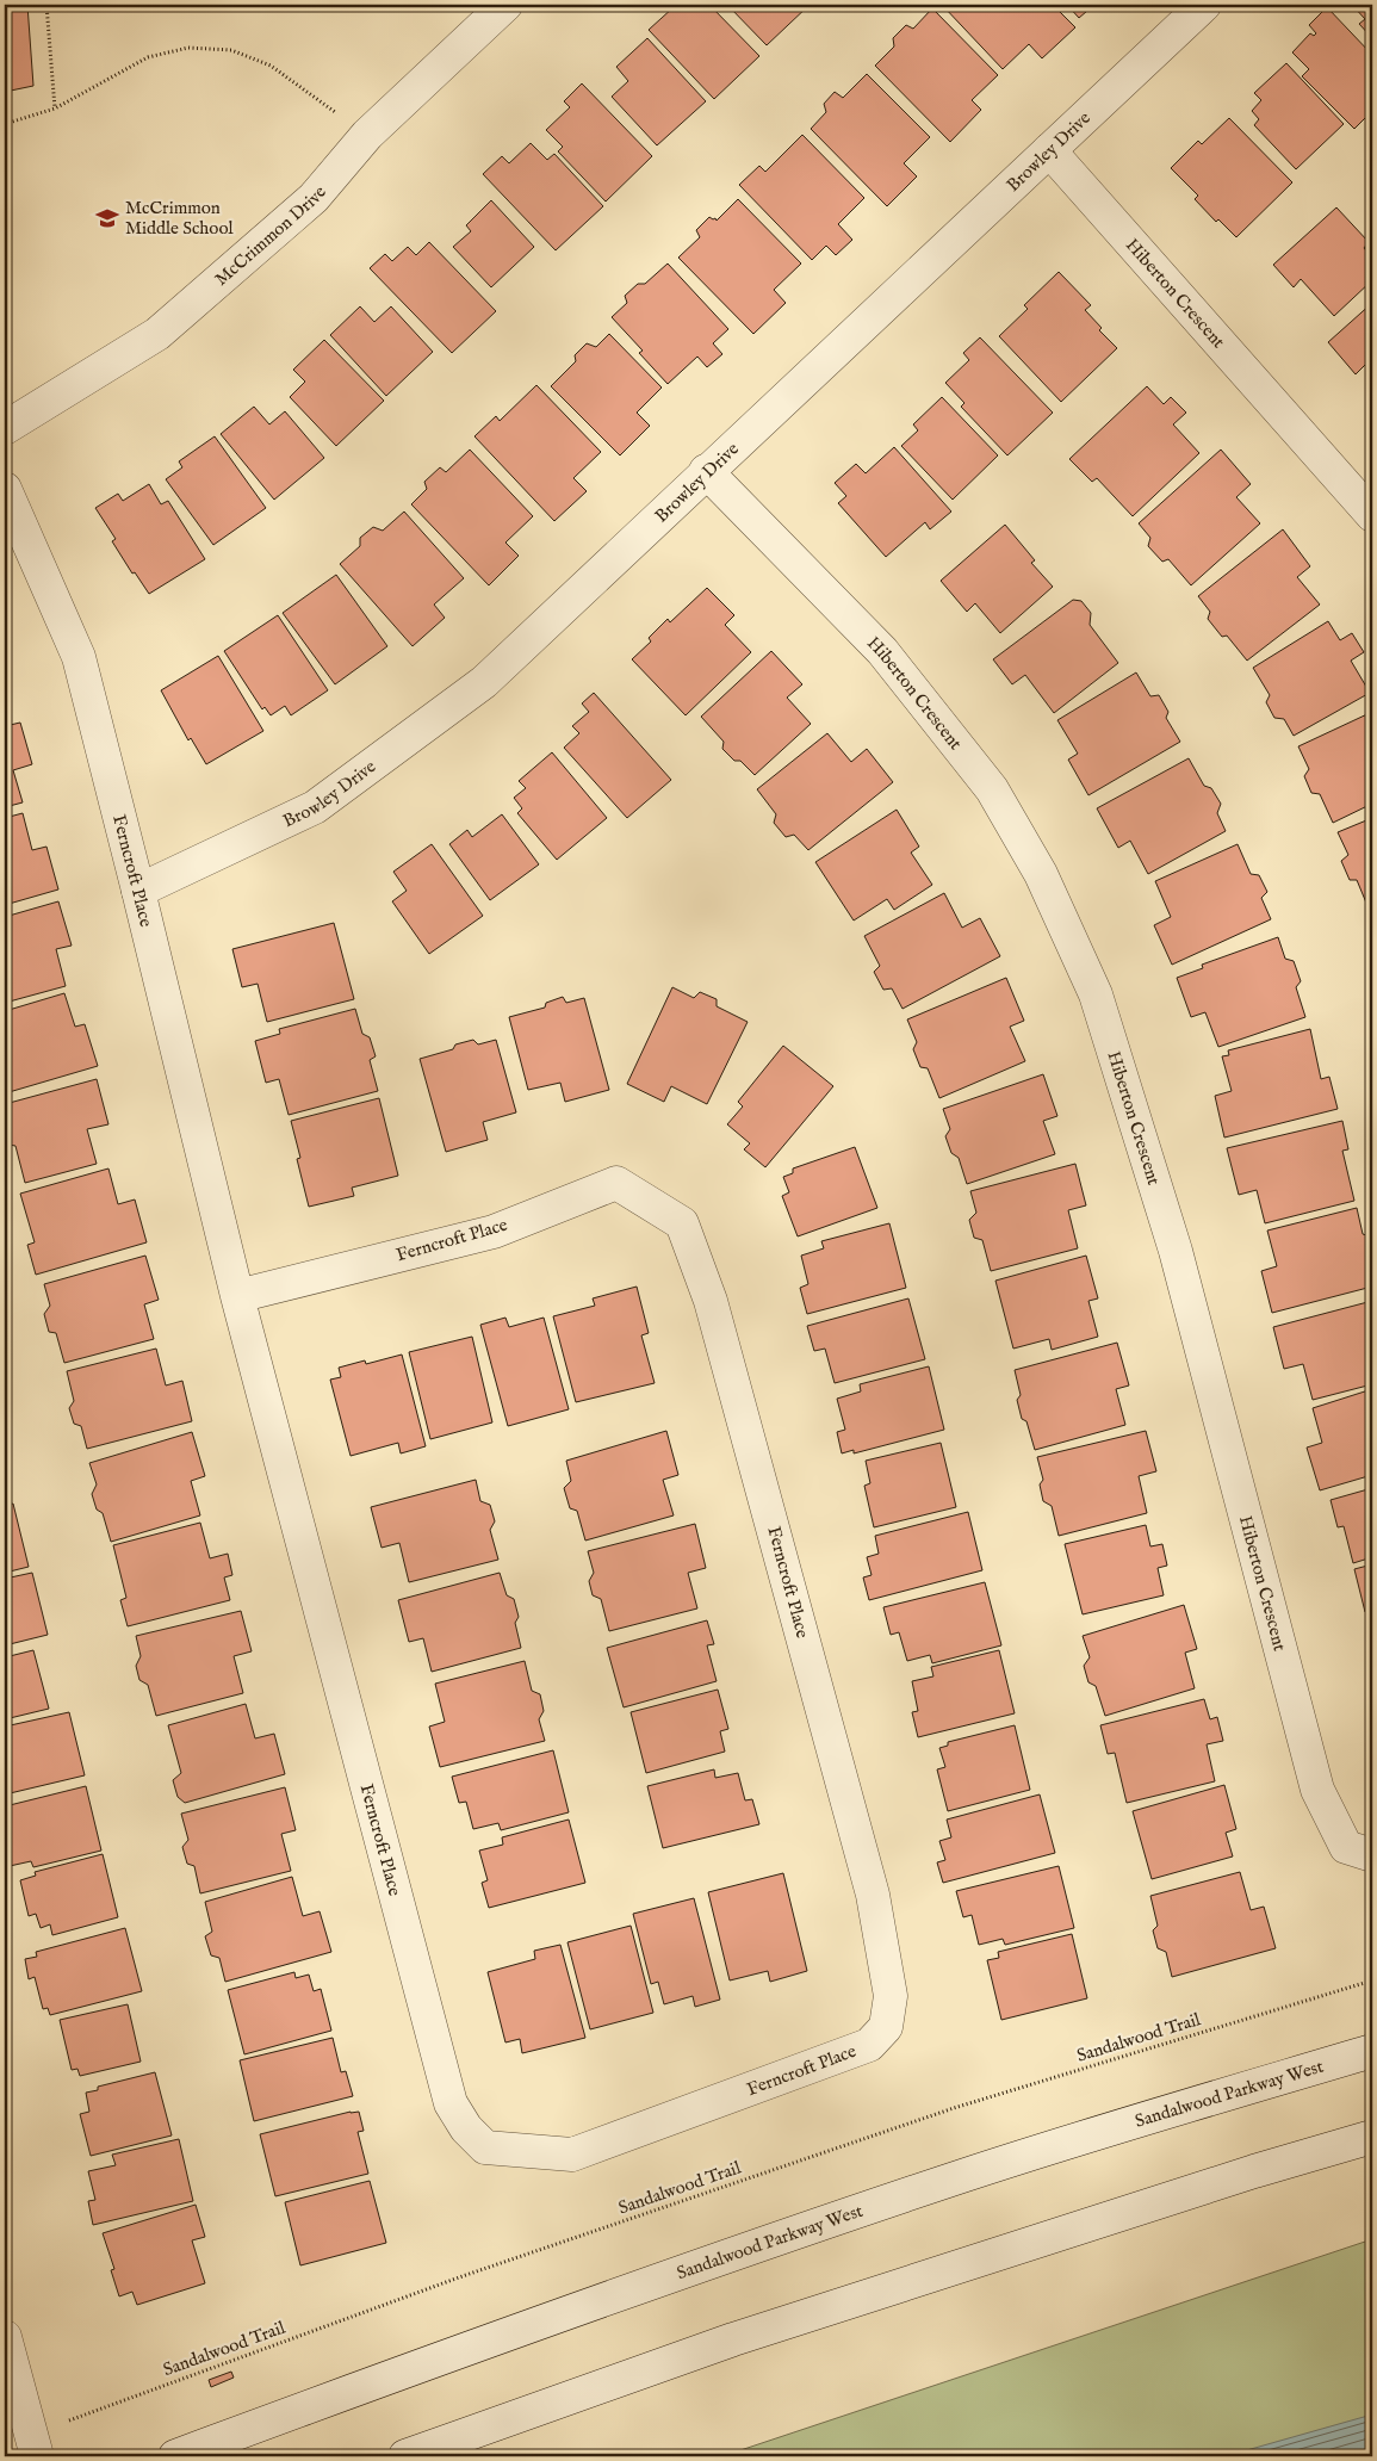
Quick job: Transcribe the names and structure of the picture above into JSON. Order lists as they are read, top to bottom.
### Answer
{
  "streets": {
    "street": [
      "Browley Drive",
      "McCrimmon Drive",
      "Hiberton Crescent",
      "Ferncroft Place",
      "Sandalwood Parkway West"
    ],
    "path": ["Sandalwood Trail"]
  },
  "crossings": [
    ["Browley Drive", "Hiberton Crescent"],
    ["Browley Drive", "Ferncroft Place"]
  ],
  "places": {
    "school or university": ["McCrimmon Middle School"]
  }
}
